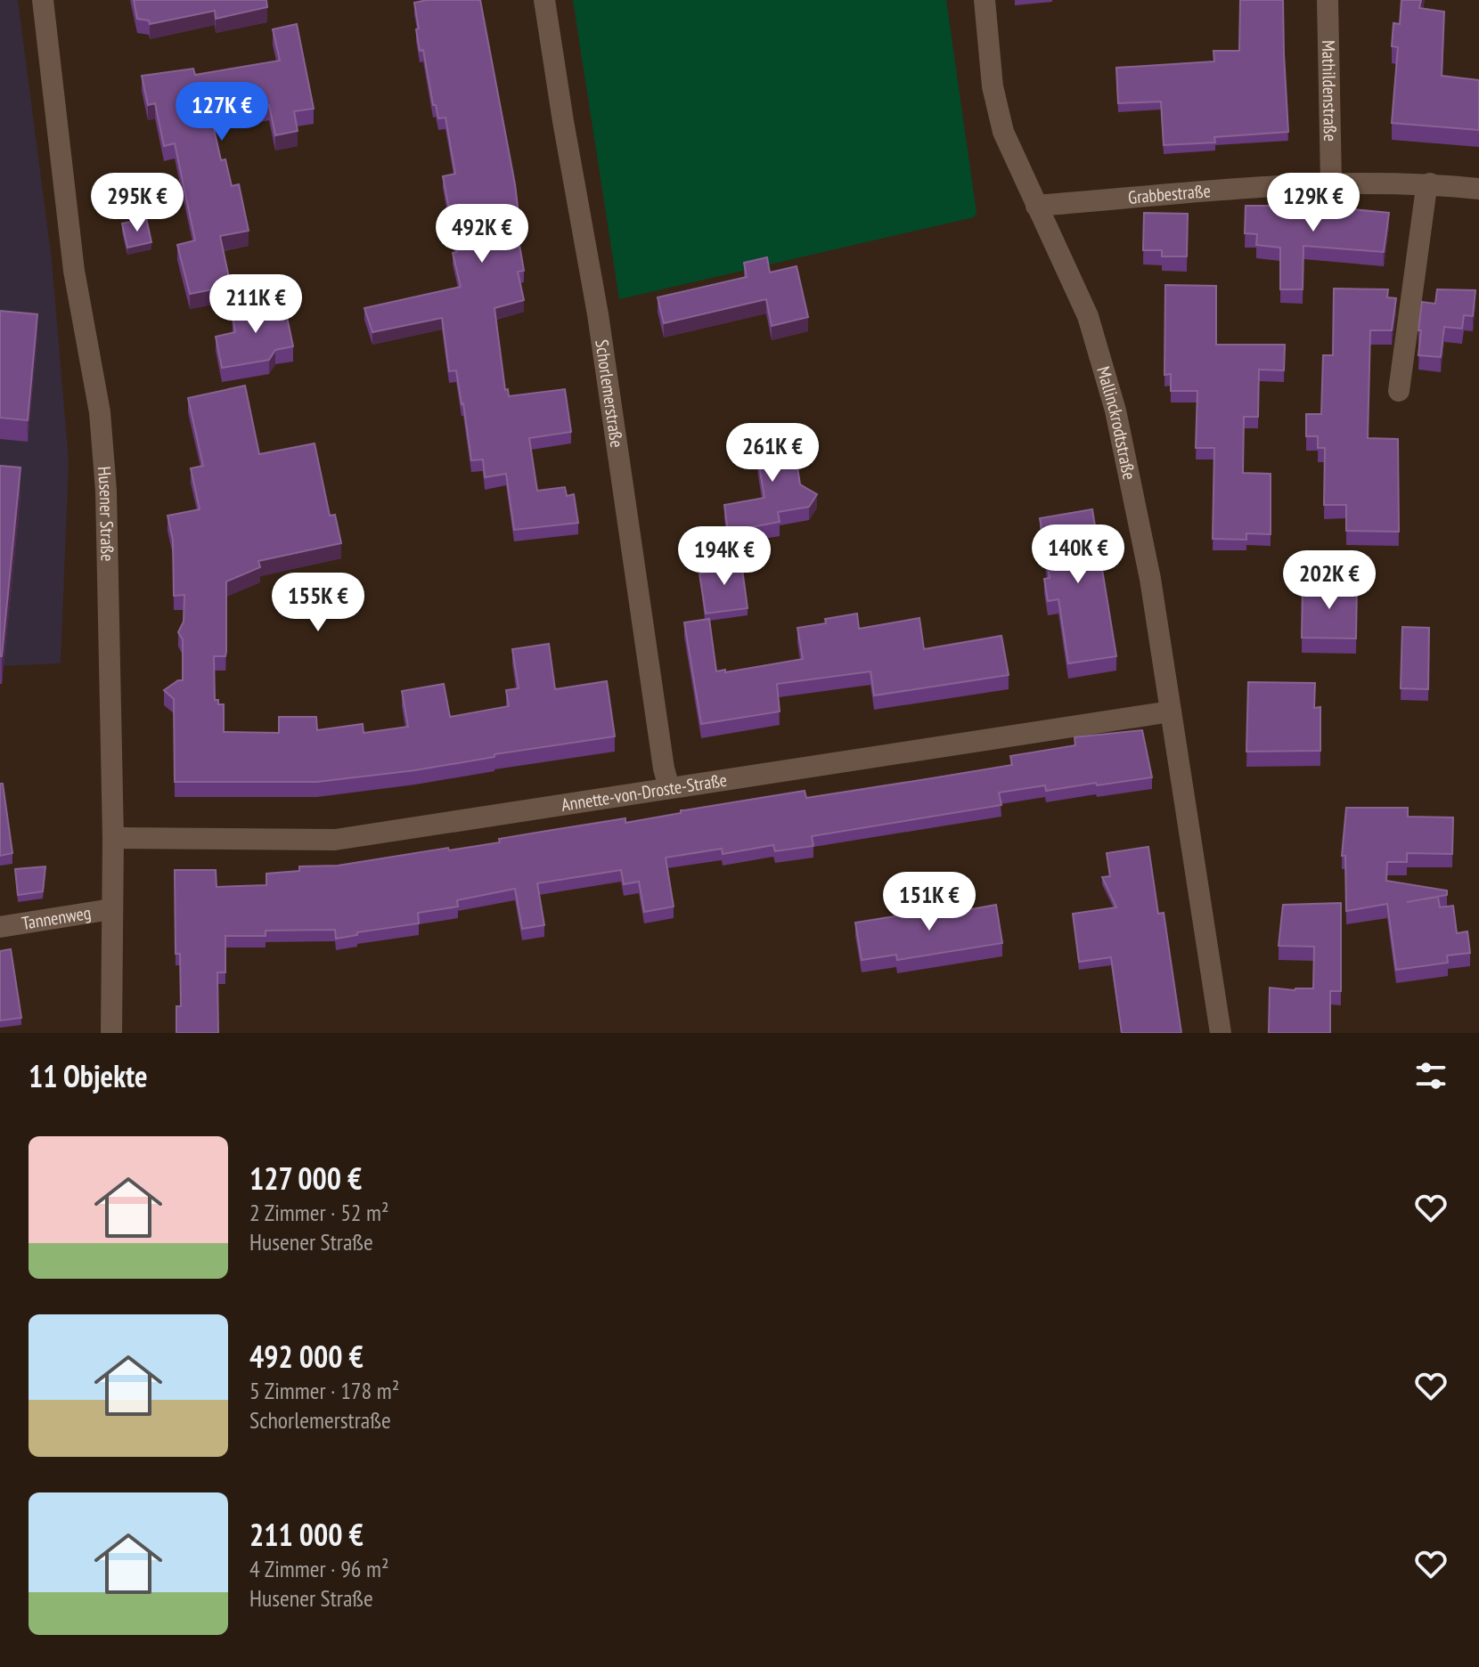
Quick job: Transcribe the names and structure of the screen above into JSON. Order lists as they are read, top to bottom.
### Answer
{
  "streets": {
    "street": [
      "Mathildenstraße",
      "Grabbestraße",
      "Schorlemerstraße",
      "Mallinckrodtstraße",
      "Husener Straße",
      "Annette-von-Droste-Straße",
      "Tannenweg"
    ]
  },
  "crossings": [
    ["Mathildenstraße", "Grabbestraße"],
    ["Grabbestraße", "Mallinckrodtstraße"],
    ["Schorlemerstraße", "Annette-von-Droste-Straße"],
    ["Mallinckrodtstraße", "Annette-von-Droste-Straße"],
    ["Husener Straße", "Annette-von-Droste-Straße"],
    ["Husener Straße", "Tannenweg"]
  ],
  "page": {
    "price": [
      "127K €",
      "295K €",
      "129K €",
      "492K €",
      "211K €",
      "261K €",
      "140K €",
      "194K €",
      "202K €",
      "155K €",
      "151K €"
    ],
    "heading": "11 Objekte",
    "list": [
      {
        "name": "127 000 €",
        "note": "2 Zimmer · 52 m² · Husener Straße"
      },
      {
        "name": "492 000 €",
        "note": "5 Zimmer · 178 m² · Schorlemerstraße"
      },
      {
        "name": "211 000 €",
        "note": "4 Zimmer · 96 m² · Husener Straße"
      }
    ]
  }
}
